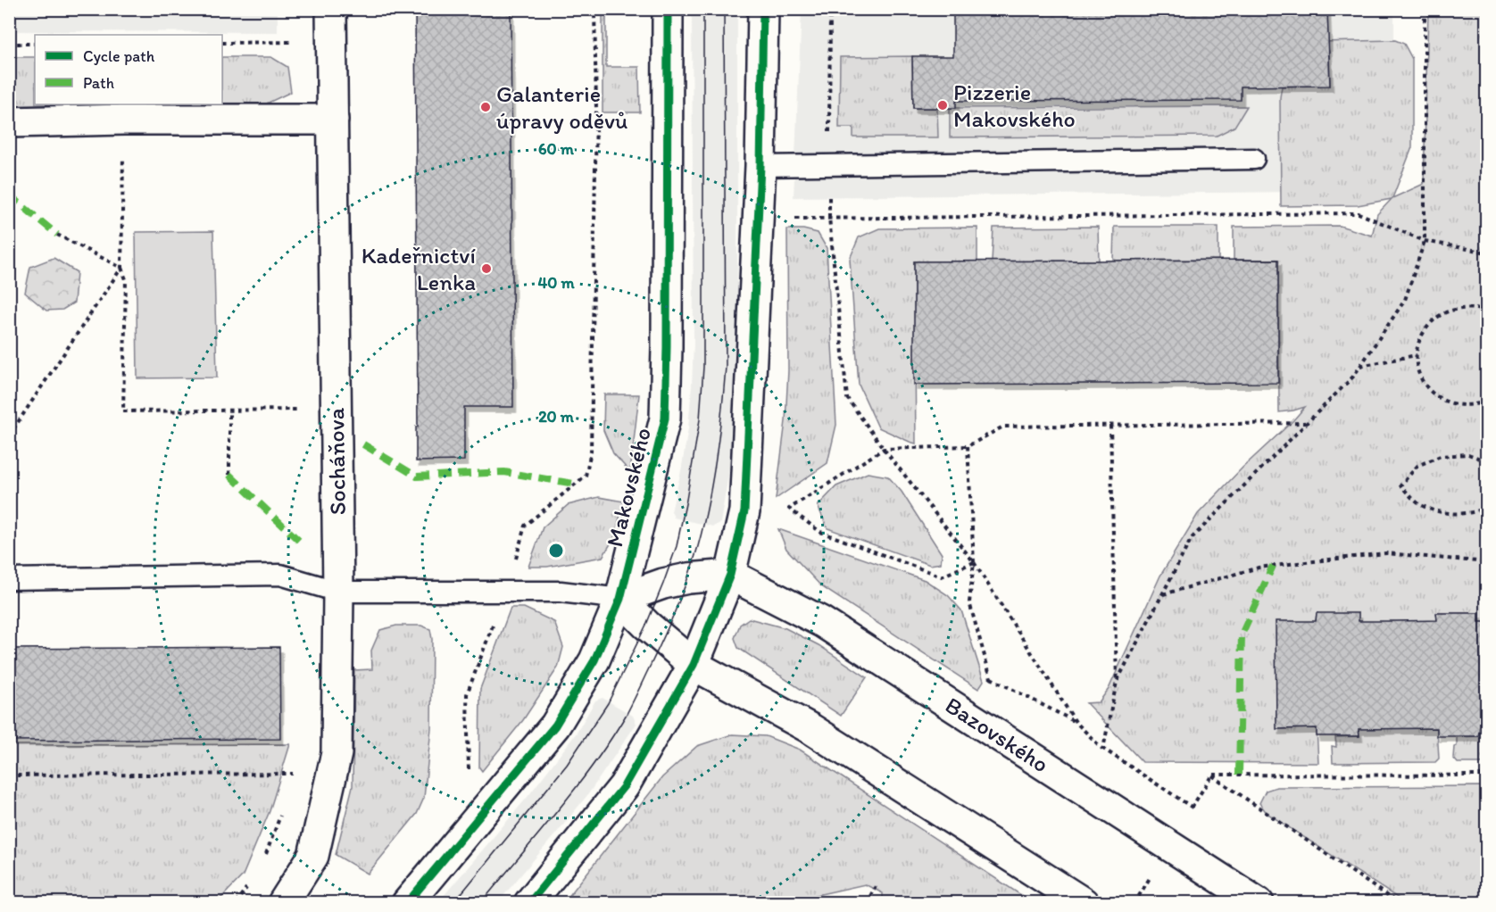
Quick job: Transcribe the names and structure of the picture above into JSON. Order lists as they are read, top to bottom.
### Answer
{
  "streets": {
    "street": ["Socháňova", "Makovského", "Bazovského"]
  },
  "places": ["Pizzerie Makovského", "Galanterie úpravy oděvů", "Kadeřnictví Lenka"],
  "legend": ["Cycle path", "Path"],
  "rings": ["60 m", "40 m", "20 m"]
}
